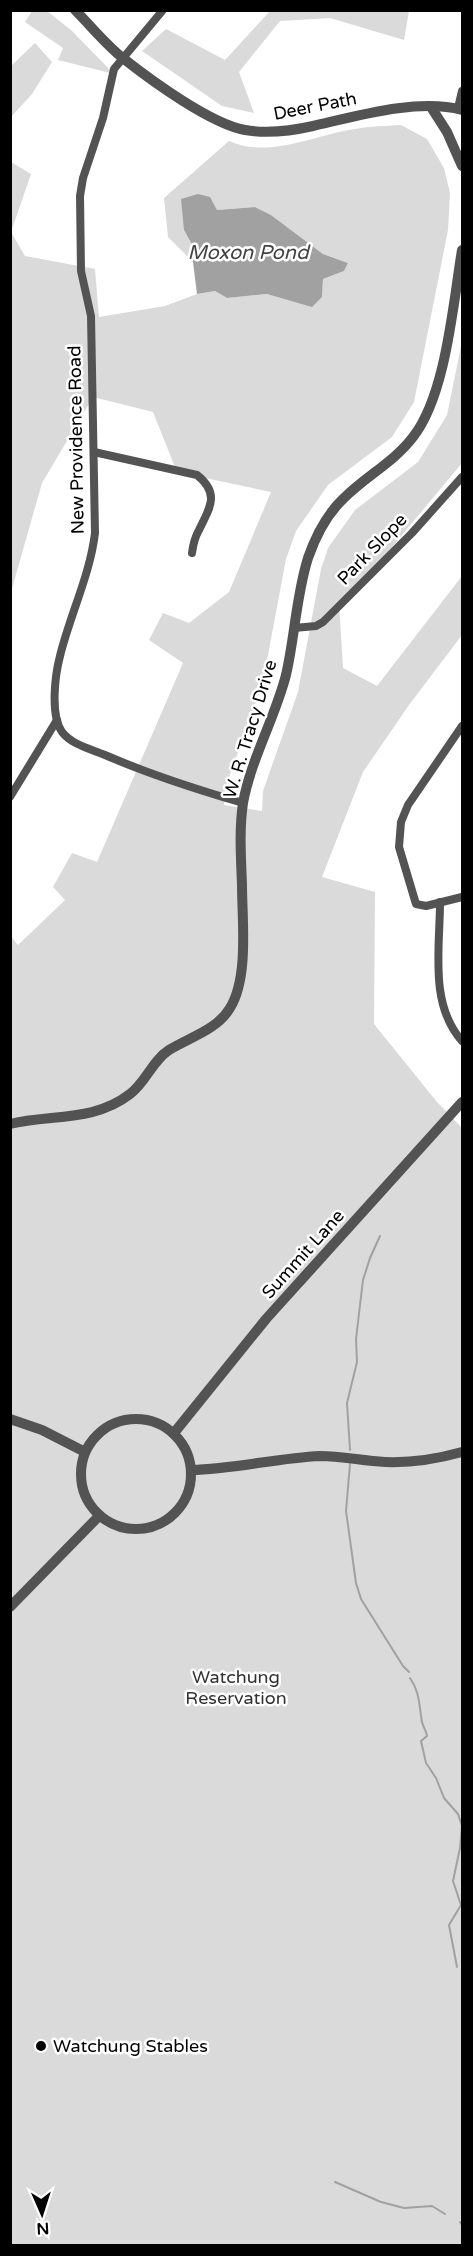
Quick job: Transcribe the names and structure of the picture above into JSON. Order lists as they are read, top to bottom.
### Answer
{
  "streets": {
    "street": [
      "Deer Path",
      "New Providence Road",
      "Park Slope",
      "W. R. Tracy Drive",
      "Summit Lane"
    ]
  },
  "crossings": [
    ["Deer Path", "New Providence Road"],
    ["Park Slope", "W. R. Tracy Drive"]
  ],
  "water": ["Moxon Pond"],
  "parks": ["Watchung Reservation"],
  "places": ["Watchung Stables"],
  "north": "bottom"
}
